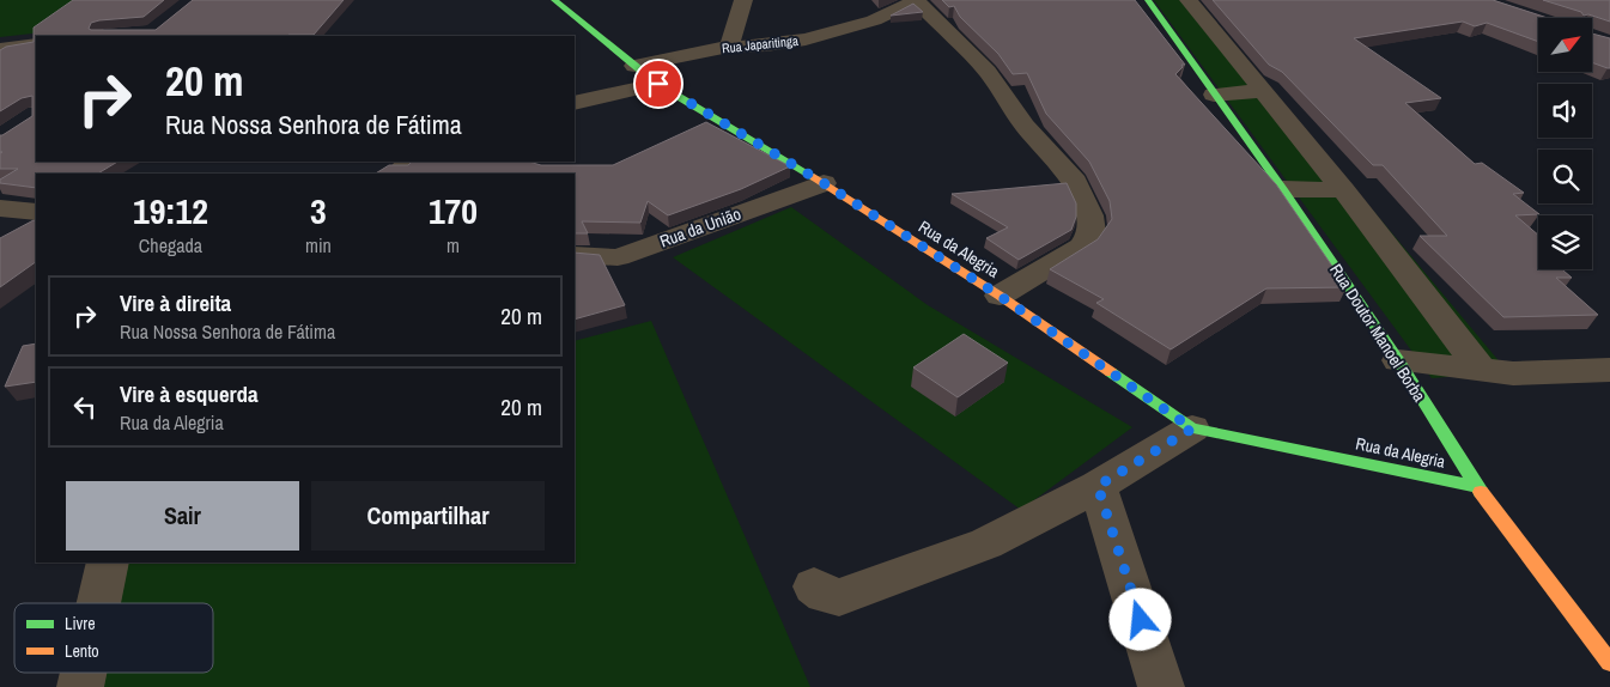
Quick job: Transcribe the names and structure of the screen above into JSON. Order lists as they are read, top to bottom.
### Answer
{
  "streets": {
    "street": [
      "Rua Japaritinga",
      "Rua da União",
      "Rua da Alegria",
      "Rua Doutor Manoel Borba"
    ]
  },
  "crossings": [
    ["Rua Japaritinga", "Rua da Alegria"],
    ["Rua da União", "Rua da Alegria"],
    ["Rua da Alegria", "Rua Doutor Manoel Borba"]
  ],
  "legend": ["Livre", "Lento"],
  "north": "top right",
  "page": {
    "turn": ["20 m", "Rua Nossa Senhora de Fátima"],
    "eta": [
      "19:12",
      "Chegada",
      "3",
      "min",
      "170",
      "m"
    ],
    "list": [
      {
        "name": "Vire à direita",
        "note": "Rua Nossa Senhora de Fátima",
        "value": "20 m"
      },
      {
        "name": "Vire à esquerda",
        "note": "Rua da Alegria",
        "value": "20 m"
      }
    ],
    "buttons": ["Sair", "Compartilhar"]
  }
}
